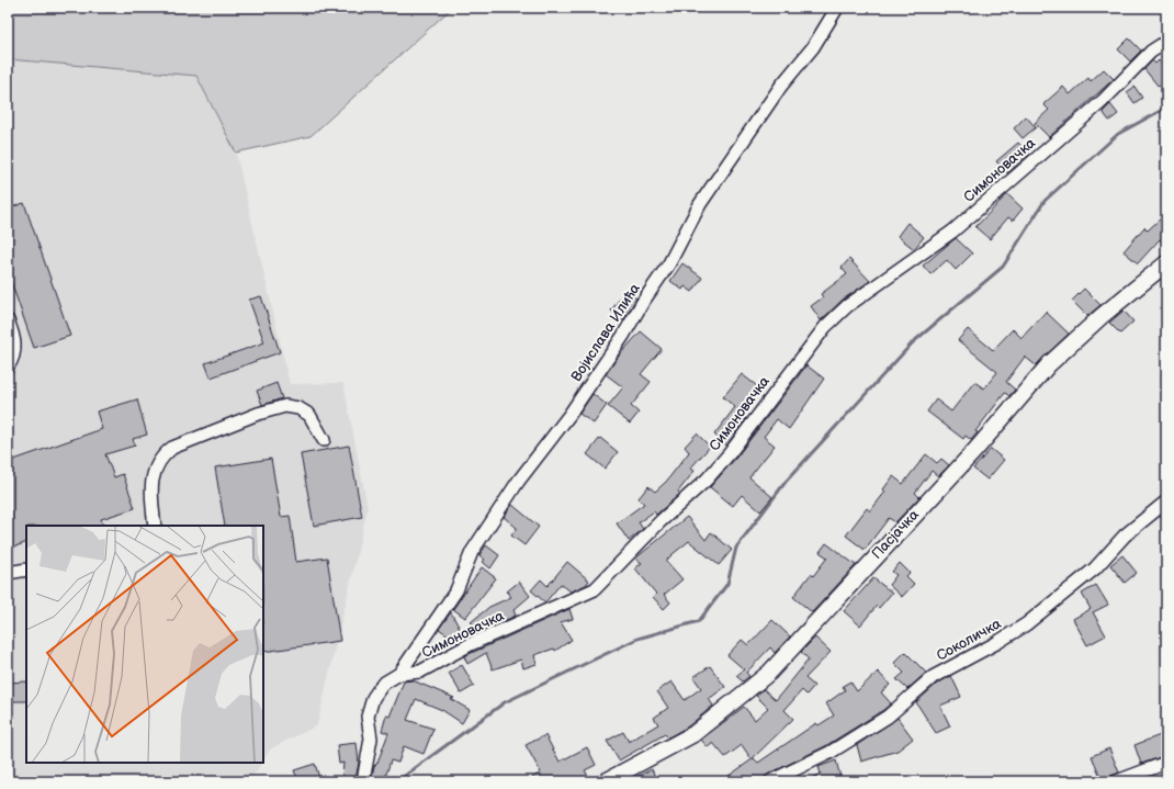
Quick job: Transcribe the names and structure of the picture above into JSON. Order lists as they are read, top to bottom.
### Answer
{
  "streets": {
    "main road": ["Пасјачка"],
    "street": ["Симоновачка", "Војислава Илића", "Соколичка"]
  },
  "crossings": [
    ["Симоновачка", "Војислава Илића"]
  ]
}
